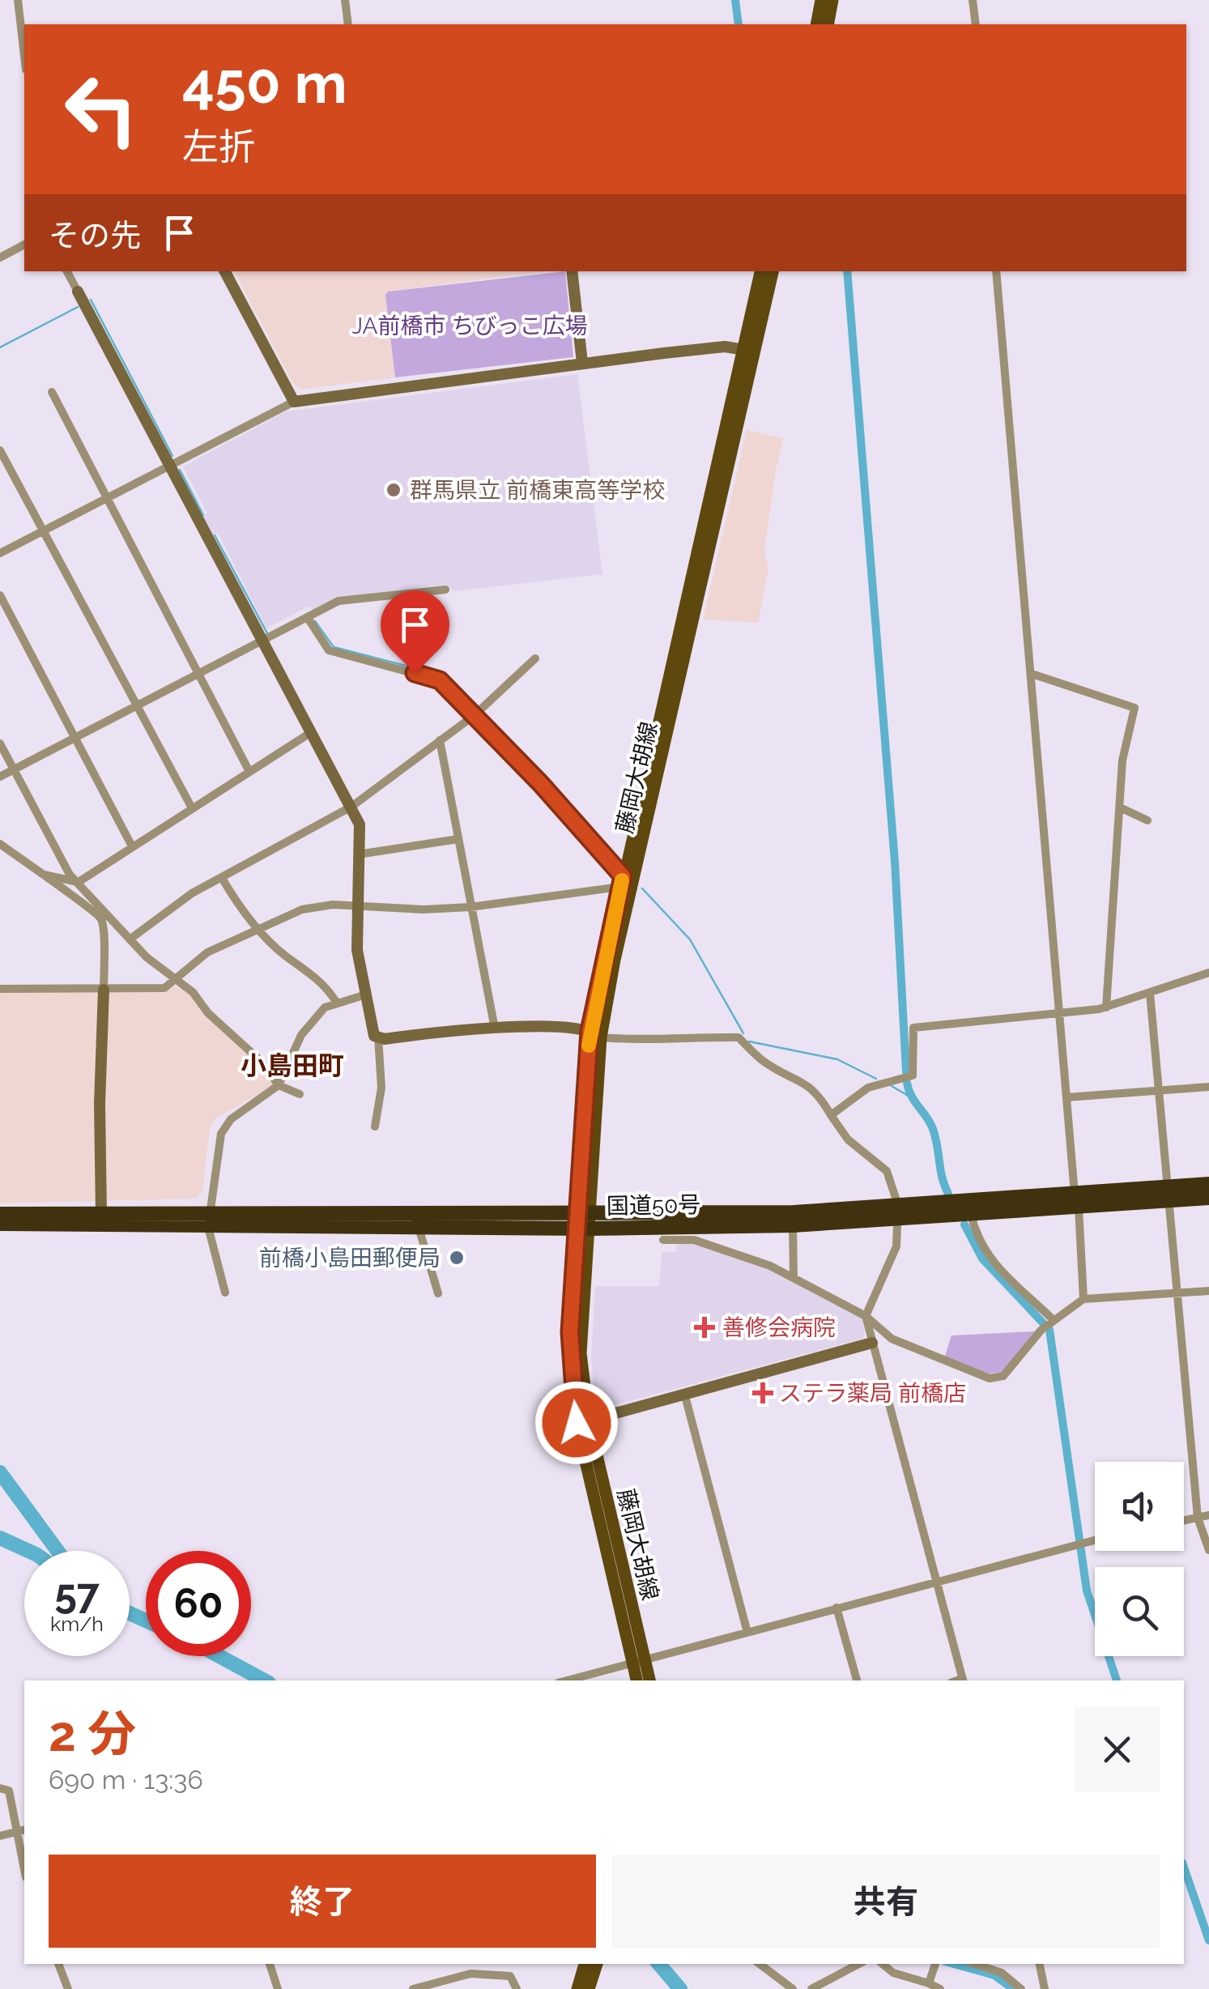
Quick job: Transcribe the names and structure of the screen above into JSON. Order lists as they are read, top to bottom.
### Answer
{
  "streets": {
    "highway": ["国道50号"],
    "main road": ["藤岡大胡線"]
  },
  "crossings": [
    ["藤岡大胡線", "国道50号"]
  ],
  "districts": ["小島田町"],
  "parks": ["JA前橋市 ちびっこ広場"],
  "places": {
    "other": ["群馬県立 前橋東高等学校", "前橋小島田郵便局"],
    "health": ["善修会病院", "ステラ薬局 前橋店"]
  },
  "page": {
    "turn": ["450 m", "左折"],
    "then": "その先",
    "speed": "57 km/h",
    "limit": "60",
    "heading": ["2 分", "690 m · 13:36"],
    "buttons": ["終了", "共有"]
  }
}
